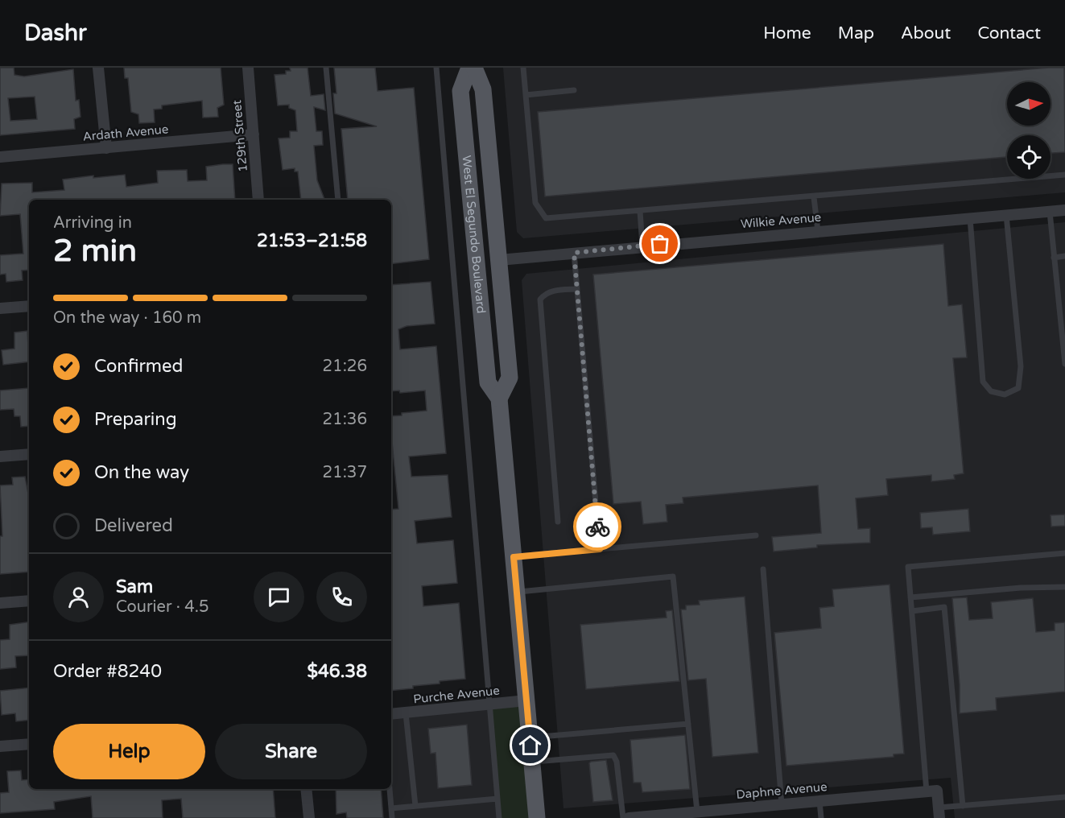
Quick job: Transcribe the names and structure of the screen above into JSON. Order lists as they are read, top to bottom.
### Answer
{
  "streets": {
    "main road": ["West El Segundo Boulevard"],
    "street": [
      "Ardath Avenue",
      "129th Street",
      "Wilkie Avenue",
      "Purche Avenue",
      "Daphne Avenue"
    ]
  },
  "crossings": [
    ["Ardath Avenue", "129th Street"],
    ["Wilkie Avenue", "West El Segundo Boulevard"],
    ["West El Segundo Boulevard", "Purche Avenue"]
  ],
  "north": "right",
  "page": {
    "header": "Dashr",
    "nav": [
      "Home",
      "Map",
      "About",
      "Contact"
    ],
    "heading": ["2 min", "Arriving in", "21:53–21:58"],
    "panel": [
      "Sam",
      "Courier · 4.5",
      "Order #8240",
      "$46.38"
    ],
    "bar": "On the way · 160 m",
    "list": [
      ["Confirmed", "21:26"],
      ["Preparing", "21:36"],
      ["On the way", "21:37"],
      "Delivered"
    ],
    "buttons": ["Help", "Share"]
  }
}
